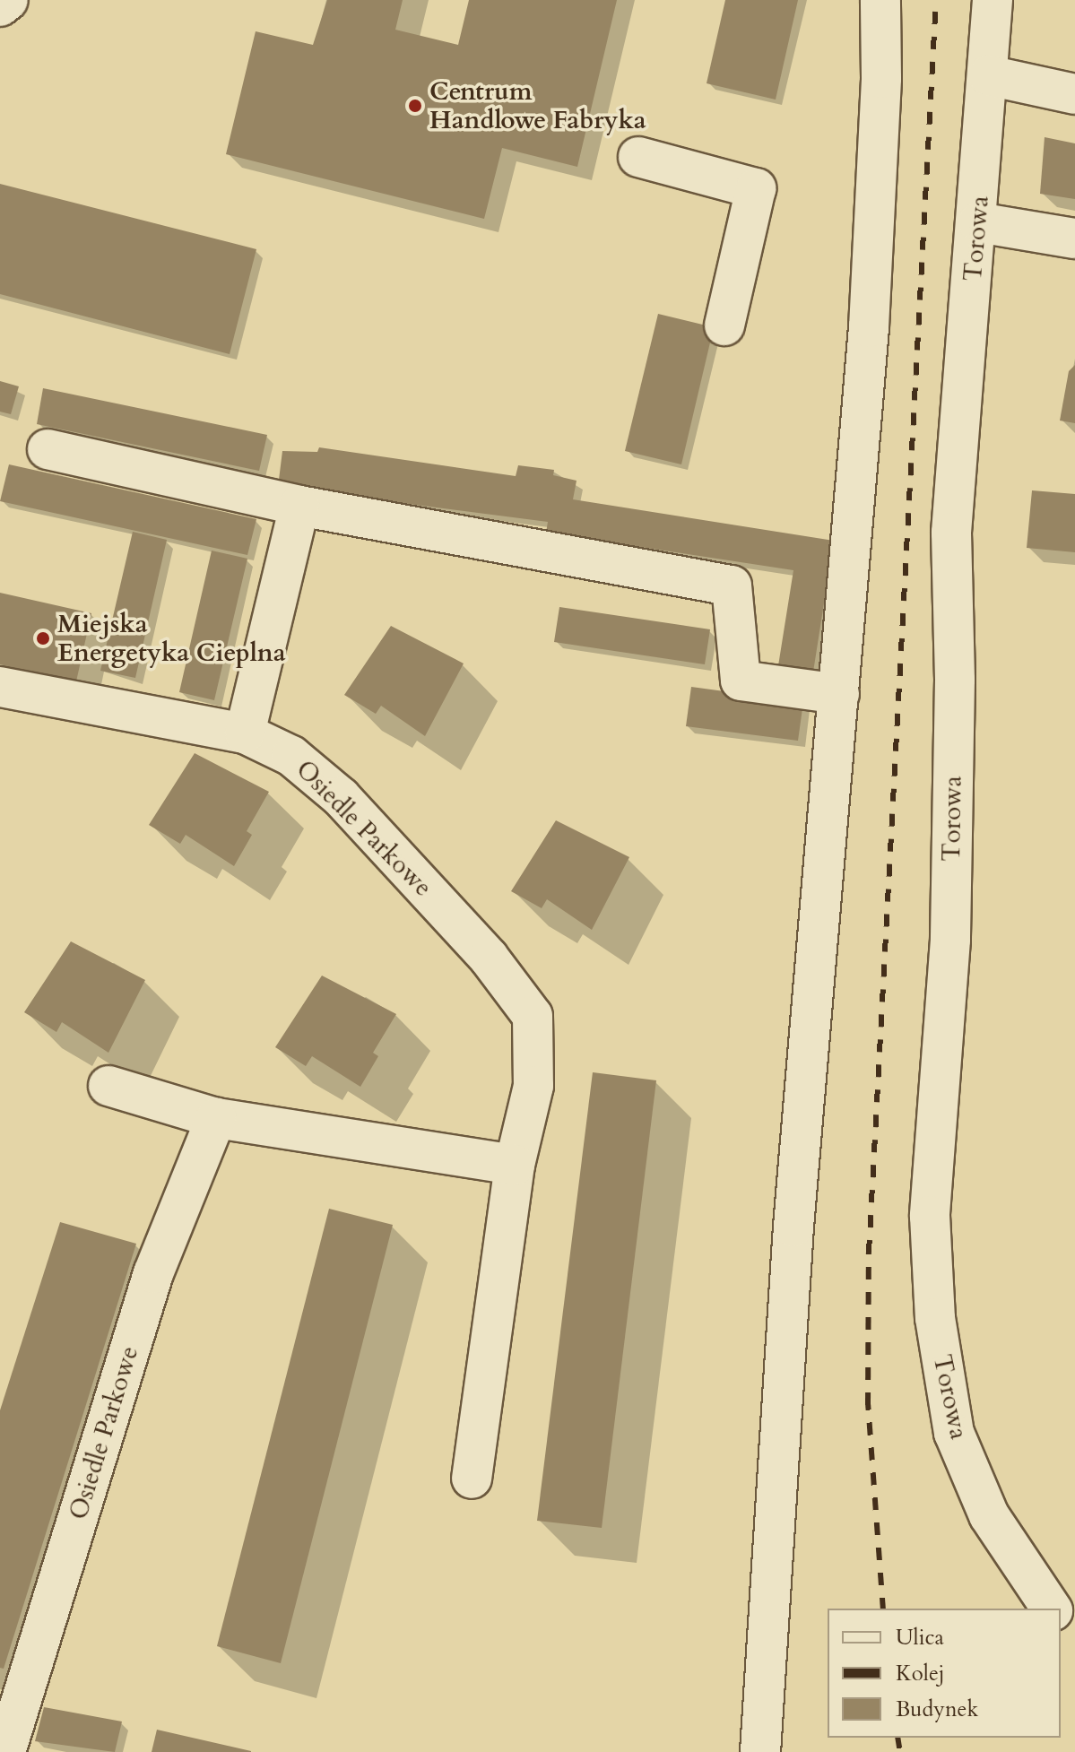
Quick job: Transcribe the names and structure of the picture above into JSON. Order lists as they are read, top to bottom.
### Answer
{
  "streets": {
    "street": ["Torowa", "Osiedle Parkowe"]
  },
  "places": ["Centrum Handlowe Fabryka", "Miejska Energetyka Cieplna"],
  "legend": ["Ulica", "Kolej", "Budynek"]
}
